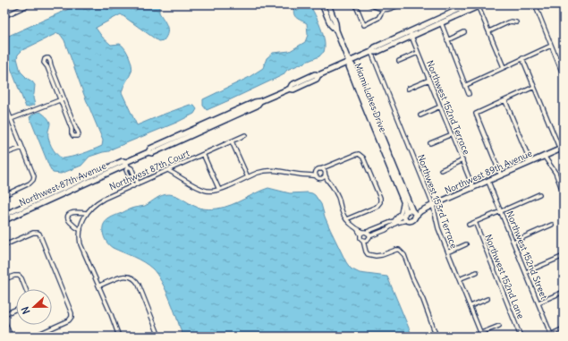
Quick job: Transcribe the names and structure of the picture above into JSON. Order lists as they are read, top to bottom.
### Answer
{
  "streets": {
    "street": [
      "Miami Lakes Drive",
      "Northwest 152nd Terrace",
      "Northwest 87th Court",
      "Northwest 89th Avenue",
      "Northwest 87th Avenue",
      "Northwest 153rd Terrace",
      "Northwest 152nd Street",
      "Northwest 152nd Lane"
    ]
  },
  "crossings": [
    ["Miami Lakes Drive", "Northwest 89th Avenue"],
    ["Miami Lakes Drive", "Northwest 87th Avenue"],
    ["Northwest 152nd Terrace", "Northwest 89th Avenue"],
    ["Northwest 152nd Terrace", "Northwest 87th Avenue"],
    ["Northwest 89th Avenue", "Northwest 153rd Terrace"],
    ["Northwest 89th Avenue", "Northwest 152nd Street"],
    ["Northwest 87th Avenue", "Northwest 153rd Terrace"]
  ],
  "north": "left"
}
